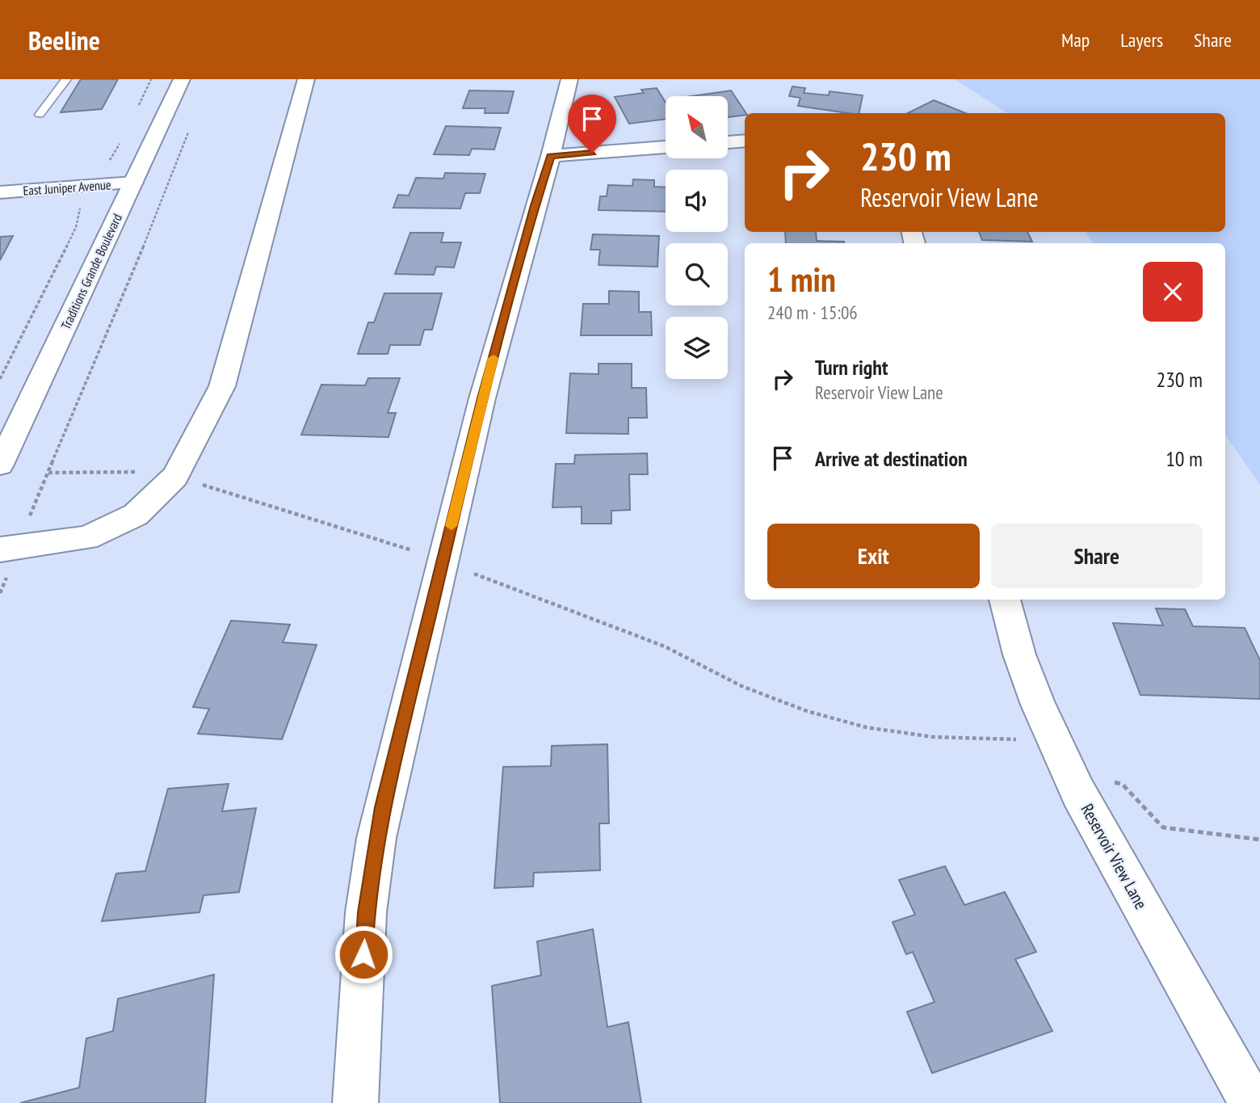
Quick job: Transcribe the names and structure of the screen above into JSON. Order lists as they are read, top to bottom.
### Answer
{
  "streets": {
    "street": ["East Juniper Avenue", "Traditions Grande Boulevard", "Reservoir View Lane"]
  },
  "crossings": [
    ["East Juniper Avenue", "Traditions Grande Boulevard"]
  ],
  "north": "top left",
  "page": {
    "header": "Beeline",
    "nav": ["Map", "Layers", "Share"],
    "turn": ["230 m", "Reservoir View Lane"],
    "heading": ["1 min", "240 m · 15:06"],
    "list": [
      {
        "name": "Turn right",
        "note": "Reservoir View Lane",
        "value": "230 m"
      },
      {
        "name": "Arrive at destination",
        "value": "10 m"
      }
    ],
    "buttons": ["Exit", "Share"]
  }
}
